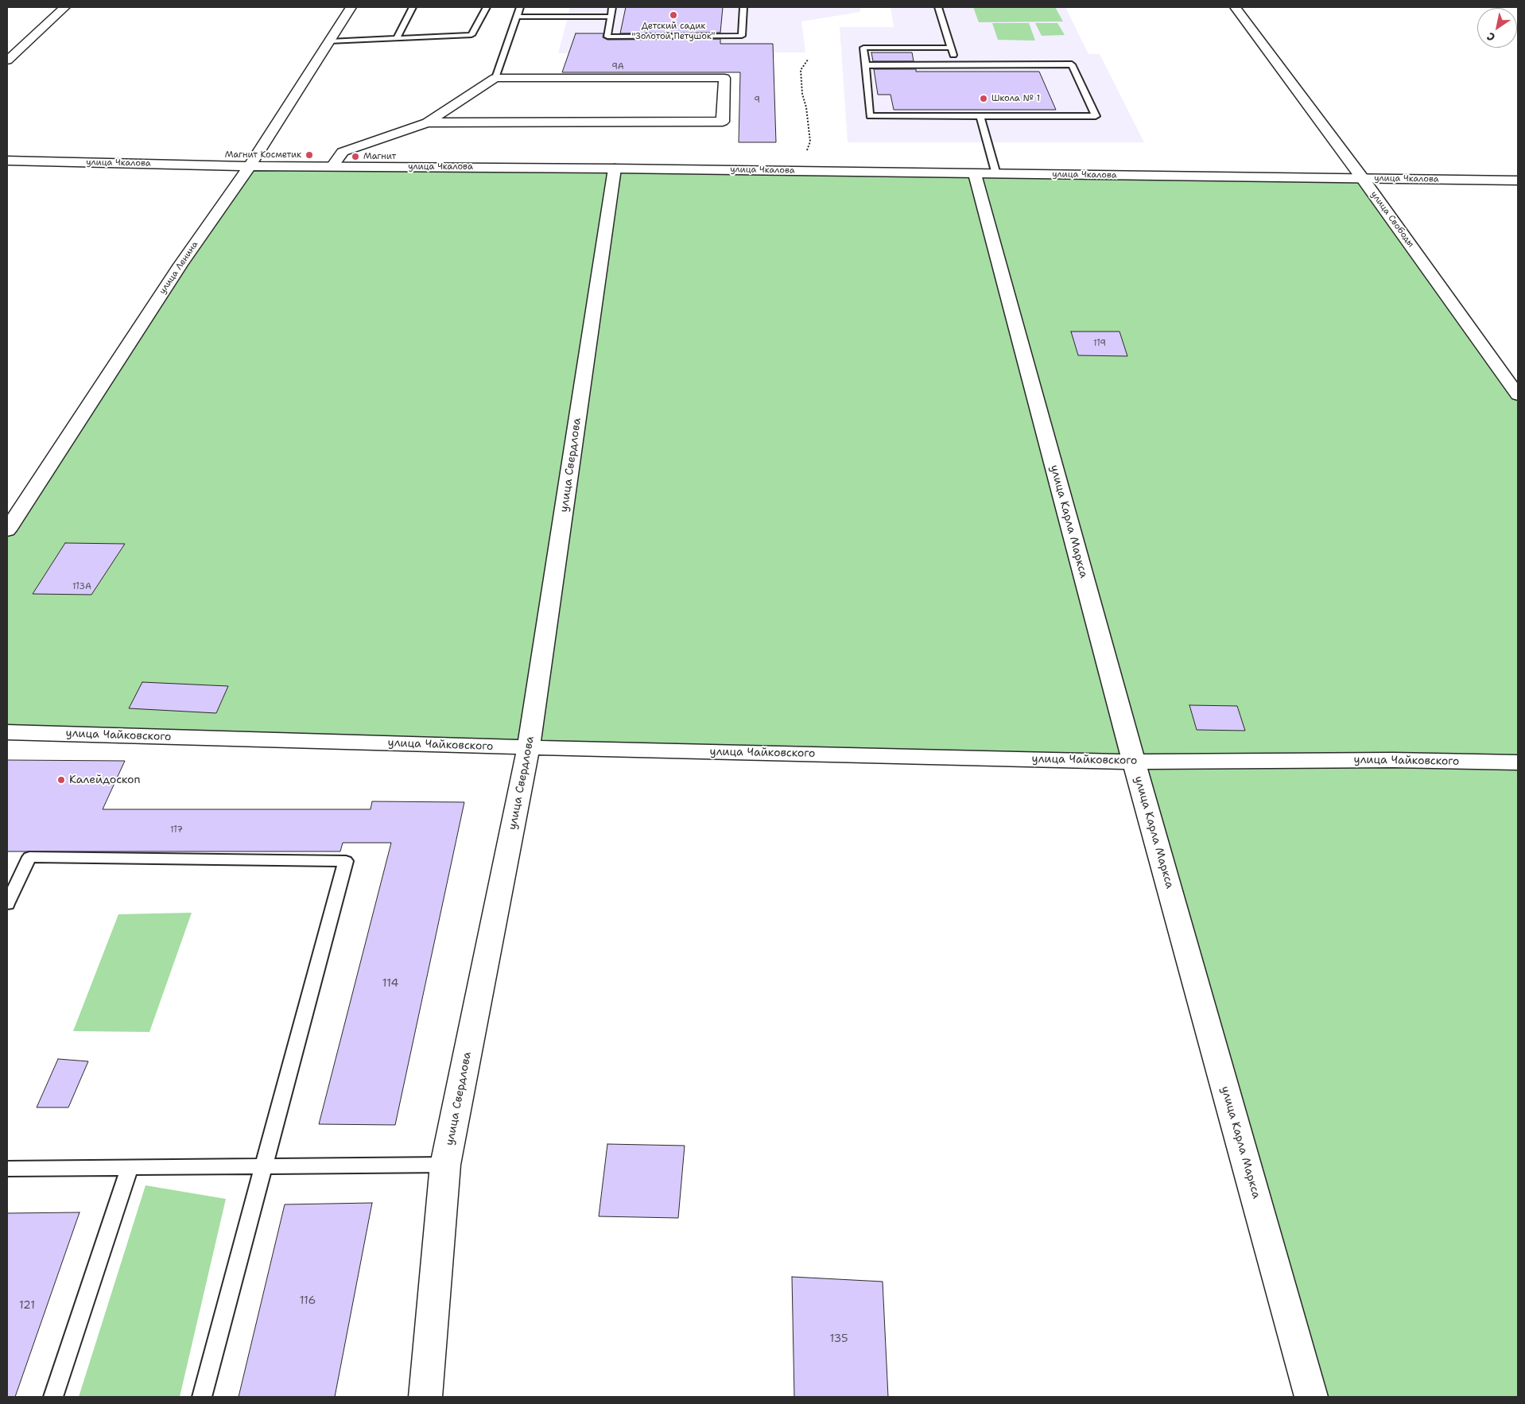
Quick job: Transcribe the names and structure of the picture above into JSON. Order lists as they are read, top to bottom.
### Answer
{
  "streets": {
    "street": [
      "улица Чкалова",
      "улица Свободы",
      "улица Ленина",
      "улица Свердлова",
      "улица Карла Маркса",
      "улица Чайковского"
    ]
  },
  "crossings": [
    ["улица Чкалова", "улица Свободы"],
    ["улица Чкалова", "улица Ленина"],
    ["улица Чкалова", "улица Свердлова"],
    ["улица Чкалова", "улица Карла Маркса"],
    ["улица Свердлова", "улица Чайковского"],
    ["улица Карла Маркса", "улица Чайковского"]
  ],
  "places": [
    "Детский садик \"Золотой Петушок\"",
    "Школа № 1",
    "Магнит Косметик",
    "Магнит",
    "Калейдоскоп"
  ],
  "house_numbers": [
    "9А",
    "9",
    "119",
    "113А",
    "117",
    "114",
    "116",
    "121",
    "135"
  ],
  "north": "bottom left"
}
